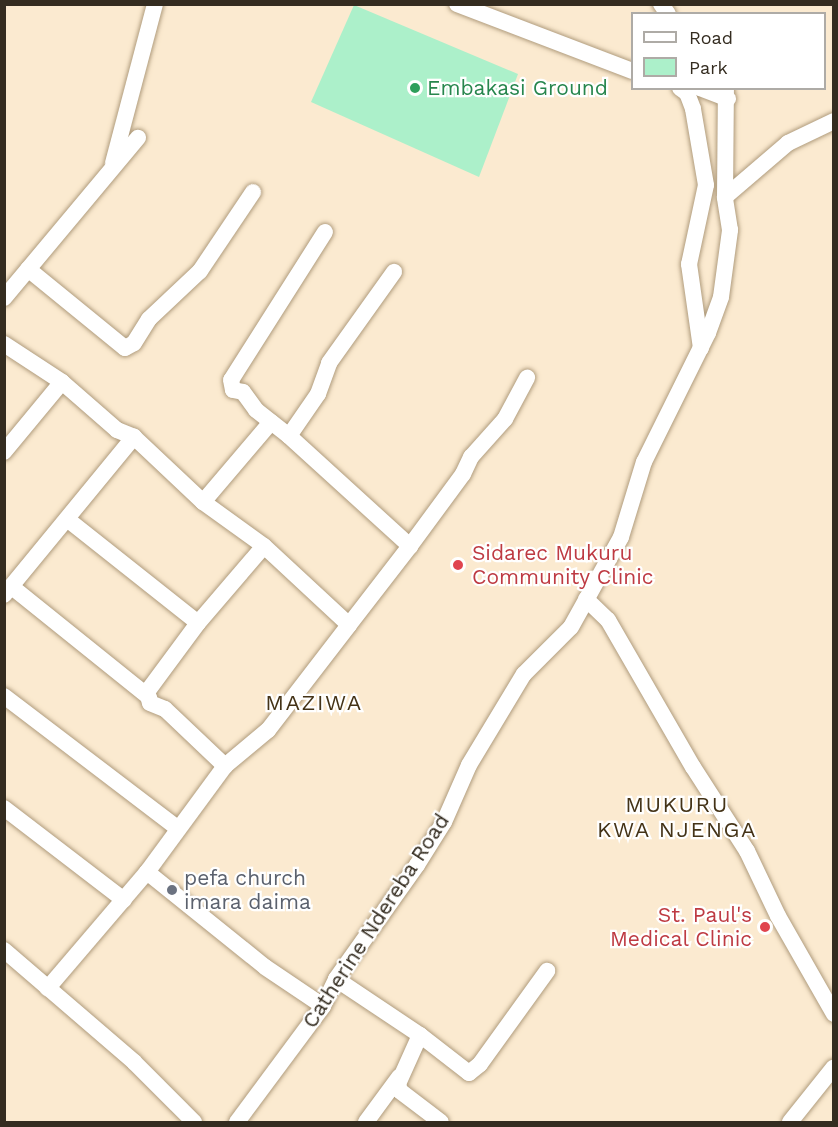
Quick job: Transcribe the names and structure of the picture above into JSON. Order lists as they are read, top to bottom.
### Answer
{
  "streets": {
    "street": ["Catherine Ndereba Road"]
  },
  "districts": ["MAZIWA", "MUKURU KWA NJENGA"],
  "places": [
    "Embakasi Ground",
    "Sidarec Mukuru Community Clinic",
    "pefa church imara daima",
    "St. Paul's Medical Clinic"
  ],
  "legend": ["Road", "Park"]
}
